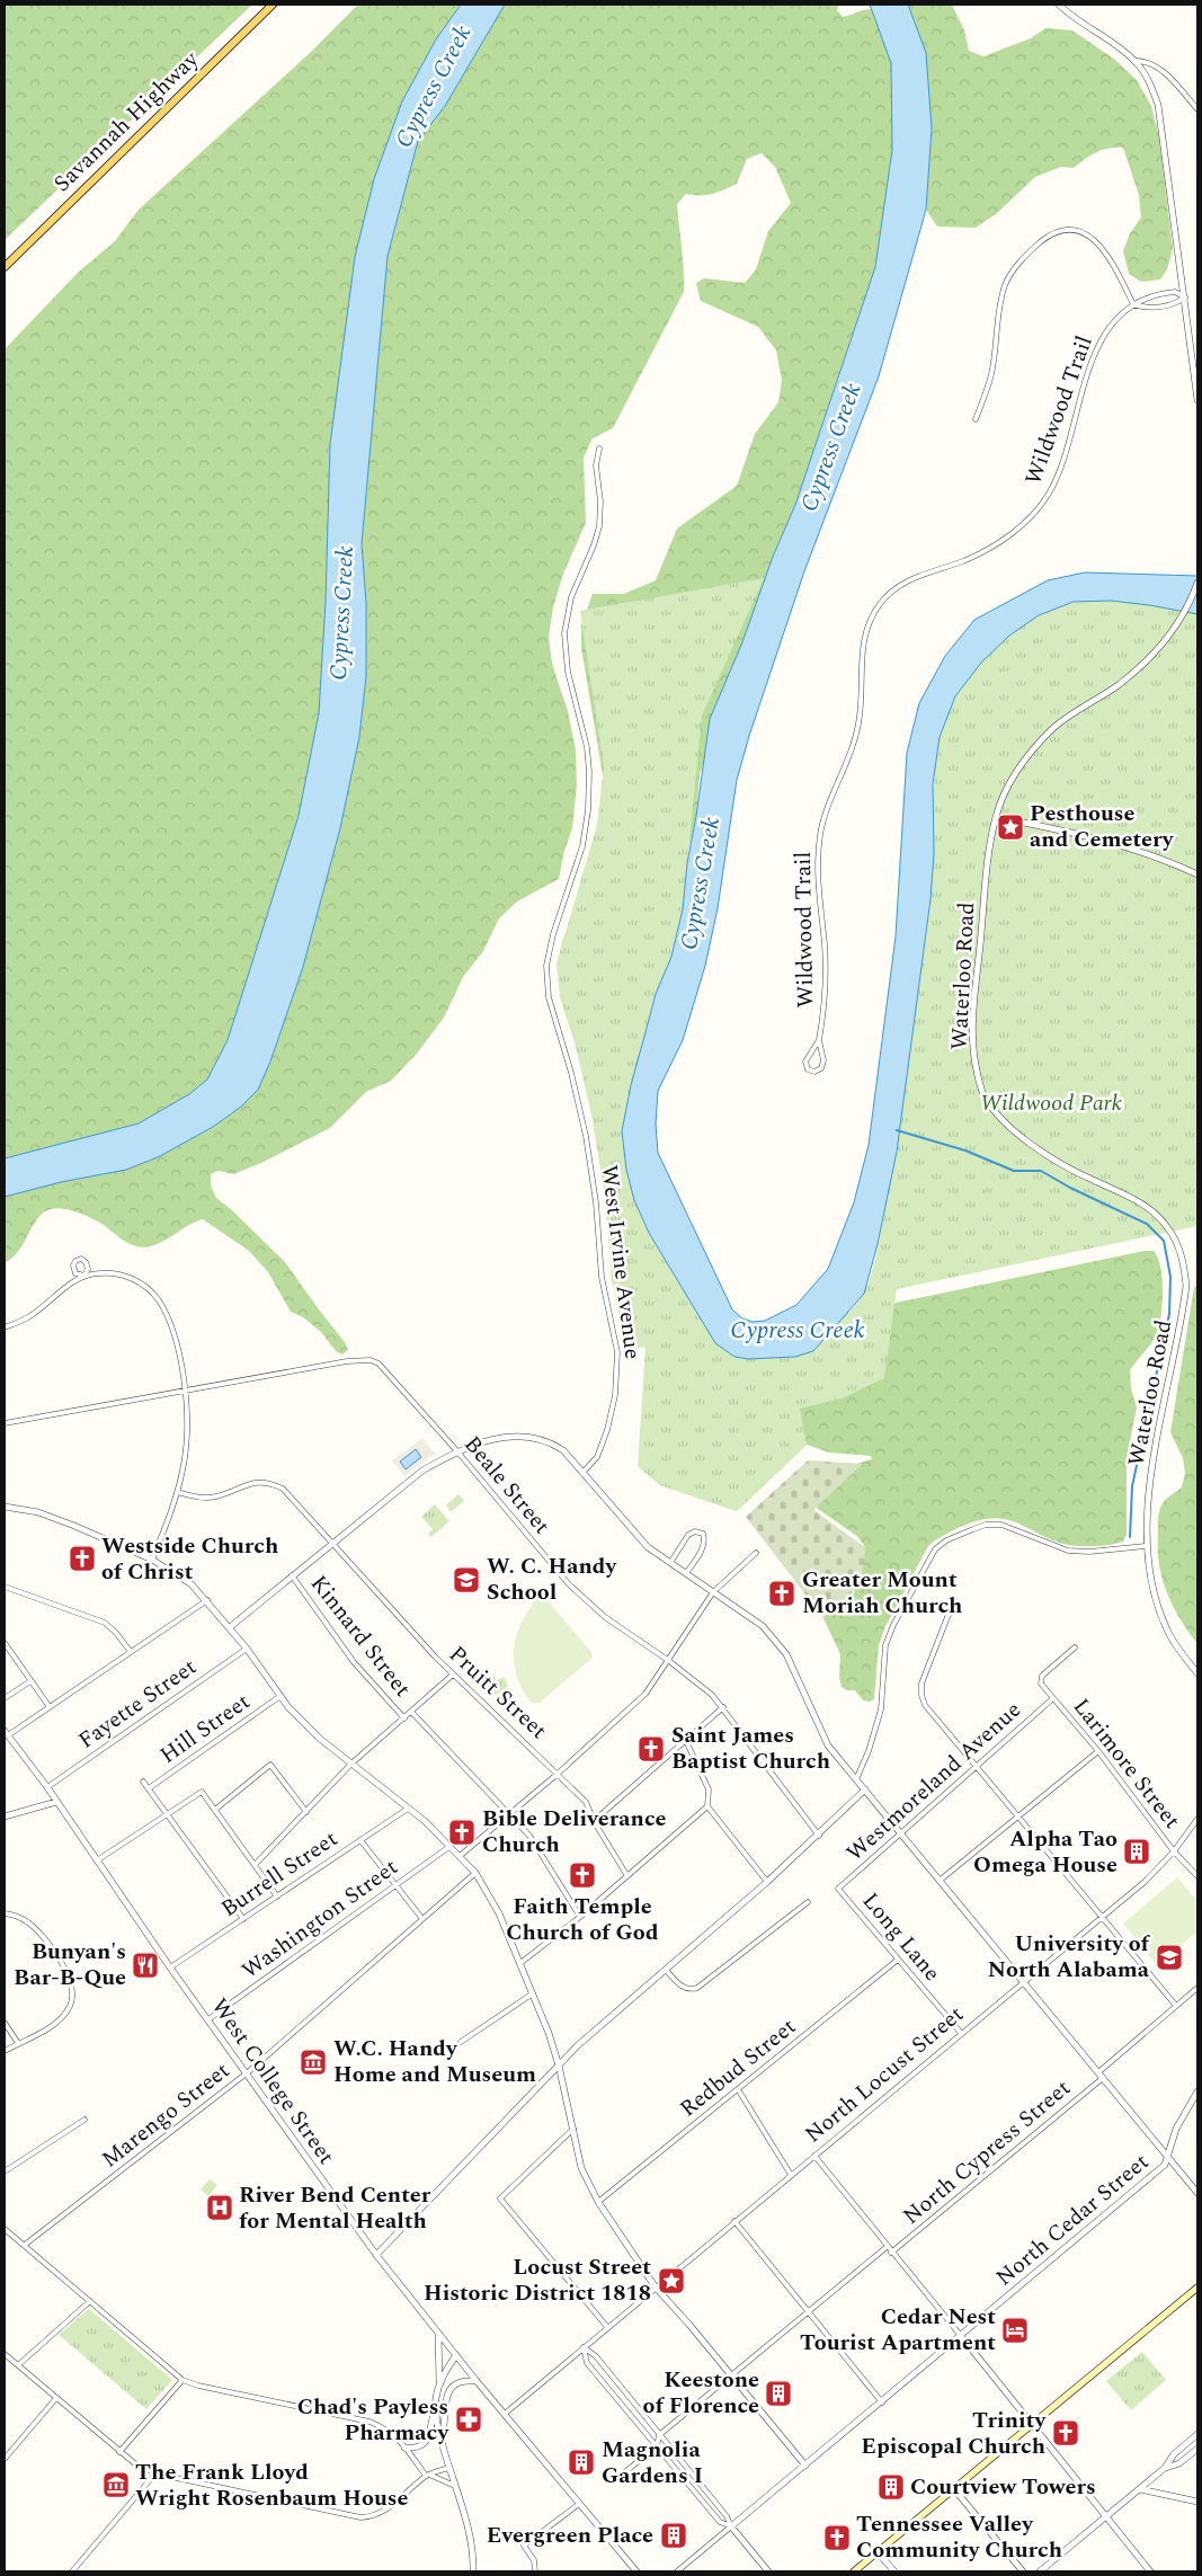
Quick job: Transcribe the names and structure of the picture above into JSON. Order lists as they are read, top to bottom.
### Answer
{
  "streets": {
    "main road": ["Savannah Highway"],
    "street": [
      "Wildwood Trail",
      "Waterloo Road",
      "West Irvine Avenue",
      "Beale Street",
      "Kinnard Street",
      "Pruitt Street",
      "Fayette Street",
      "Hill Street",
      "Larimore Street",
      "Westmoreland Avenue",
      "Burrell Street",
      "Washington Street",
      "Long Lane",
      "Redbud Street",
      "North Locust Street",
      "West College Street",
      "Marengo Street",
      "North Cypress Street",
      "North Cedar Street"
    ]
  },
  "crossings": [
    ["Fayette Street", "West College Street"],
    ["Larimore Street", "Westmoreland Avenue"],
    ["Larimore Street", "North Locust Street"],
    ["Westmoreland Avenue", "Long Lane"],
    ["Burrell Street", "West College Street"],
    ["Washington Street", "West College Street"],
    ["Long Lane", "Redbud Street"],
    ["Long Lane", "North Locust Street"],
    ["North Locust Street", "West College Street"],
    ["West College Street", "Marengo Street"]
  ],
  "water": ["Cypress Creek"],
  "parks": ["Wildwood Park"],
  "places": {
    "place": ["Pesthouse and Cemetery", "Locust Street Historic District 1818"],
    "church": [
      "Westside Church of Christ",
      "Greater Mount Moriah Church",
      "Saint James Baptist Church",
      "Bible Deliverance Church",
      "Faith Temple Church of God",
      "Trinity Episcopal Church",
      "Tennessee Valley Community Church"
    ],
    "school or university": ["W. C. Handy School", "University of North Alabama"],
    "building": [
      "Alpha Tao Omega House",
      "Keestone of Florence",
      "Magnolia Gardens I",
      "Courtview Towers",
      "Evergreen Place"
    ],
    "restaurant": ["Bunyan's Bar-B-Que"],
    "museum": ["W.C. Handy Home and Museum", "The Frank Lloyd Wright Rosenbaum House"],
    "hospital": ["River Bend Center for Mental Health"],
    "hotel": ["Cedar Nest Tourist Apartment"],
    "pharmacy": ["Chad's Payless Pharmacy"]
  }
}
